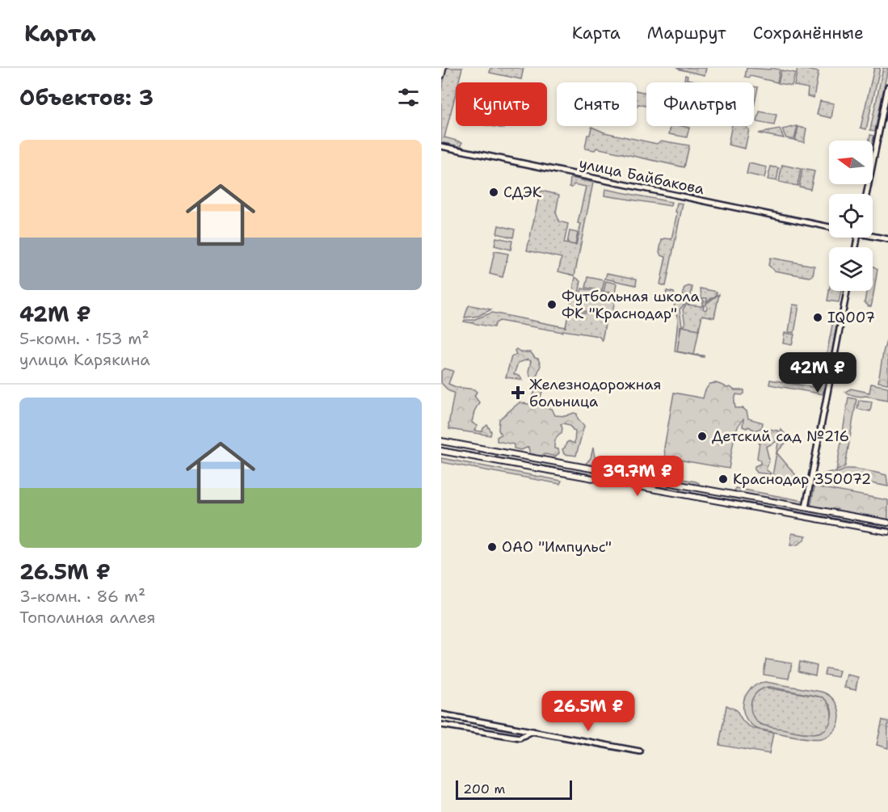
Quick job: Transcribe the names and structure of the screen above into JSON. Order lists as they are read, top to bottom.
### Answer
{
  "streets": {
    "street": ["улица Байбакова"]
  },
  "places": {
    "other": [
      "СДЭК",
      "Футбольная школа ФК \"Краснодар\"",
      "IQ007",
      "Детский сад №216",
      "Краснодар 350072",
      "ОАО \"Импульс\""
    ],
    "health": ["Железнодорожная больница"]
  },
  "scale_bar": "200 m",
  "north": "left",
  "page": {
    "header": "Карта",
    "nav": ["Карта", "Маршрут", "Сохранённые"],
    "heading": "Объектов: 3",
    "chip": ["Купить", "Снять", "Фильтры"],
    "list": [
      {
        "name": "42M ₽",
        "note": "5-комн. · 153 m² · улица Карякина"
      },
      {
        "name": "26.5M ₽",
        "note": "3-комн. · 86 m² · Тополиная аллея"
      }
    ],
    "price": ["42M ₽", "39.7M ₽", "26.5M ₽"],
    "scale": "200 m"
  }
}
